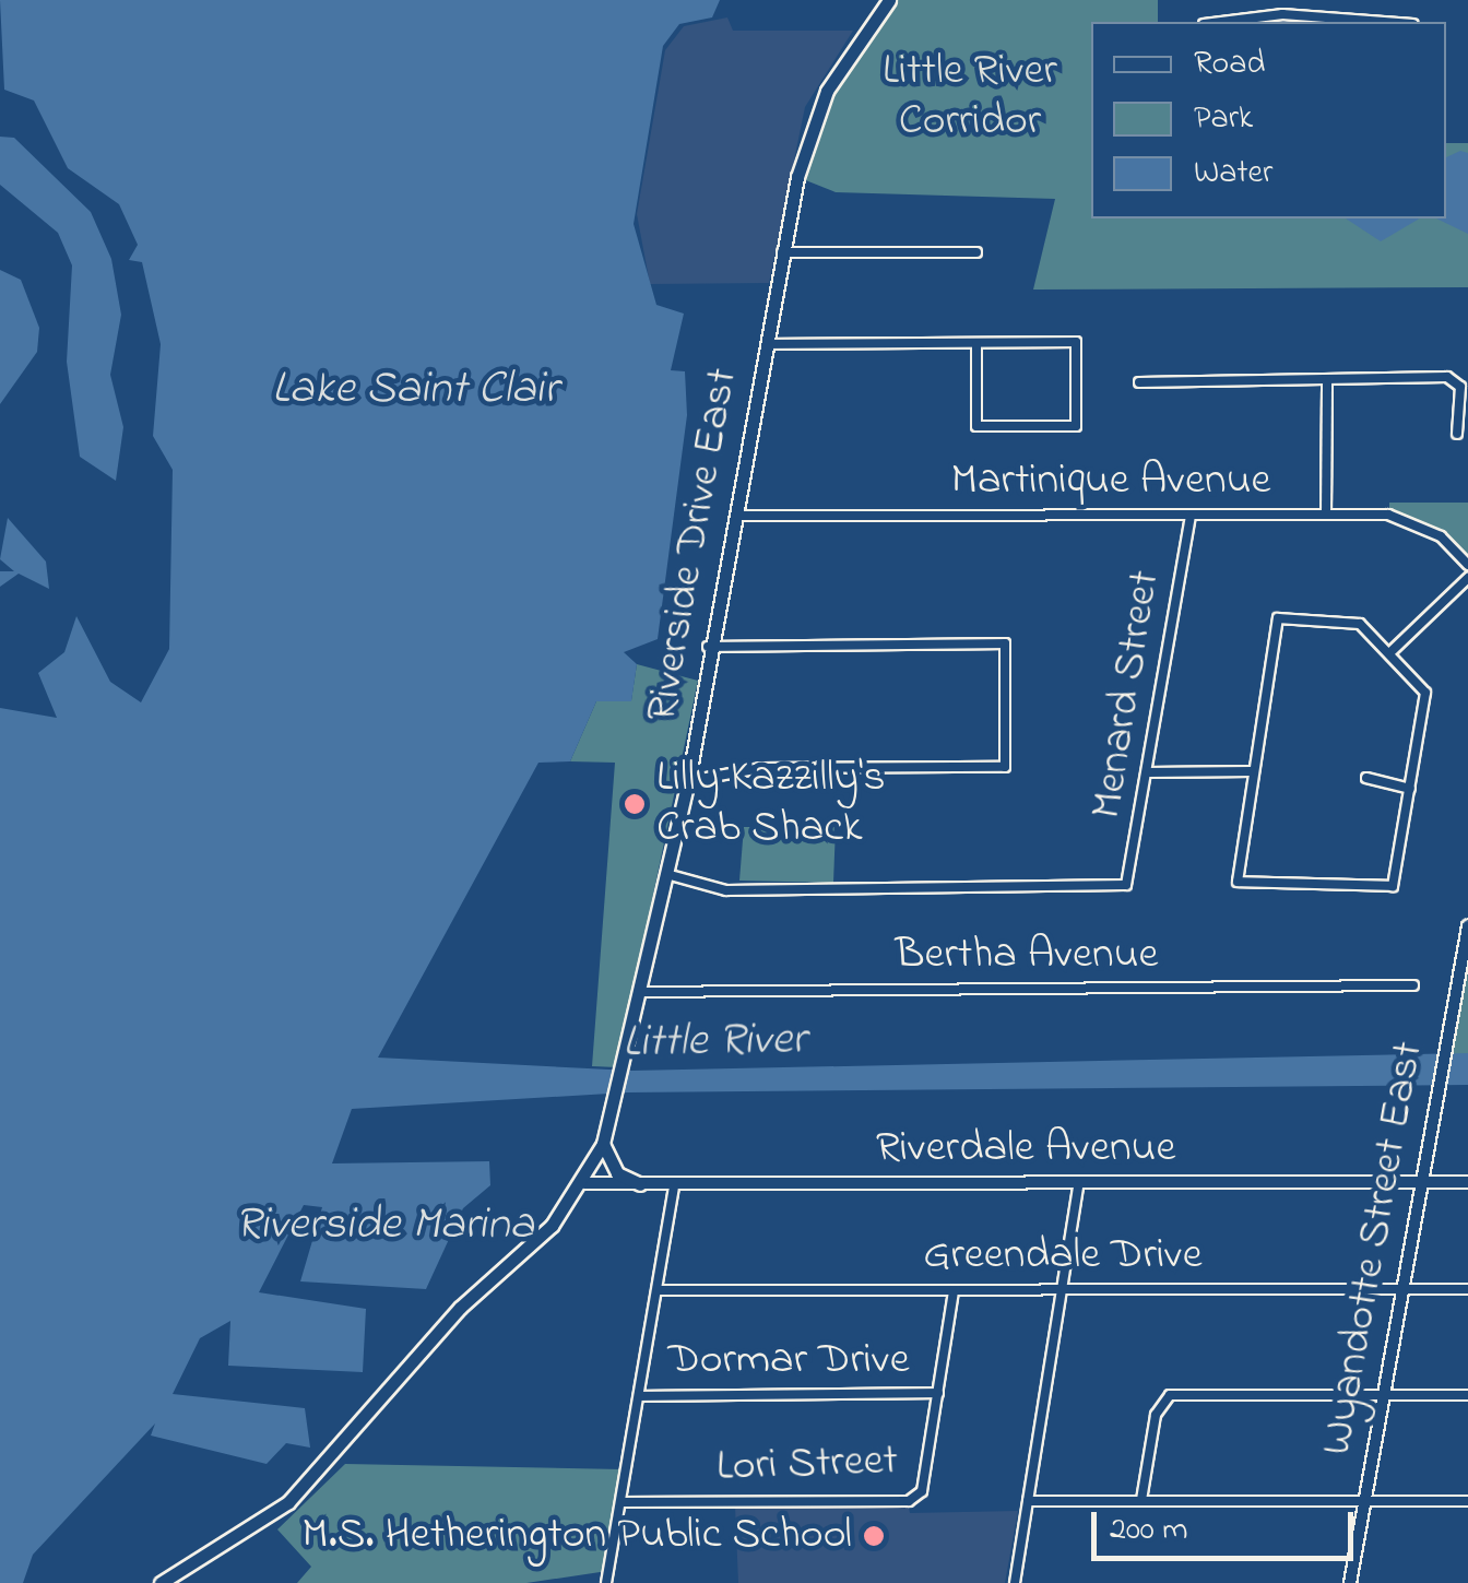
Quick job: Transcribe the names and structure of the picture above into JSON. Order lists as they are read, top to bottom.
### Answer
{
  "streets": {
    "main road": ["Riverside Drive East"],
    "street": [
      "Martinique Avenue",
      "Menard Street",
      "Bertha Avenue",
      "Riverdale Avenue",
      "Wyandotte Street East",
      "Greendale Drive",
      "Dormar Drive",
      "Lori Street"
    ]
  },
  "crossings": [
    ["Martinique Avenue", "Riverside Drive East"],
    ["Martinique Avenue", "Menard Street"],
    ["Riverside Drive East", "Menard Street"],
    ["Riverside Drive East", "Bertha Avenue"],
    ["Riverside Drive East", "Riverdale Avenue"],
    ["Riverdale Avenue", "Wyandotte Street East"],
    ["Wyandotte Street East", "Greendale Drive"],
    ["Greendale Drive", "Lori Street"],
    ["Dormar Drive", "Lori Street"]
  ],
  "water": ["Lake Saint Clair", "Little River", "Riverside Marina"],
  "parks": ["Little River Corridor"],
  "places": ["Lilly Kazzilly's Crab Shack", "M.S. Hetherington Public School"],
  "legend": ["Road", "Park", "Water"],
  "scale_bar": "200 m"
}
